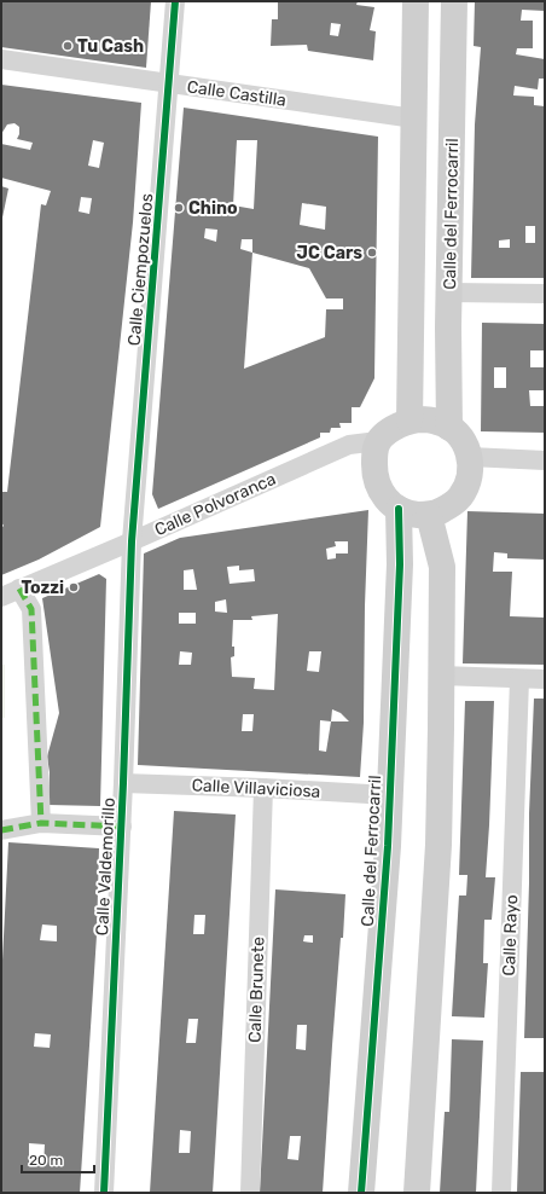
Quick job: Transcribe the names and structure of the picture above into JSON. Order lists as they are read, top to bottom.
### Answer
{
  "streets": {
    "street": [
      "Calle Castilla",
      "Calle del Ferrocarril",
      "Calle Ciempozuelos",
      "Calle Polvoranca",
      "Calle Villaviciosa",
      "Calle Valdemorillo",
      "Calle Rayo",
      "Calle Brunete"
    ]
  },
  "crossings": [
    ["Calle Castilla", "Calle Ciempozuelos"],
    ["Calle del Ferrocarril", "Calle Polvoranca"],
    ["Calle del Ferrocarril", "Calle Villaviciosa"],
    ["Calle Ciempozuelos", "Calle Polvoranca"],
    ["Calle Ciempozuelos", "Calle Valdemorillo"],
    ["Calle Polvoranca", "Calle Valdemorillo"],
    ["Calle Villaviciosa", "Calle Valdemorillo"],
    ["Calle Villaviciosa", "Calle Brunete"]
  ],
  "places": [
    "Tu Cash",
    "Chino",
    "JC Cars",
    "Tozzi"
  ],
  "scale_bar": "20 m"
}
